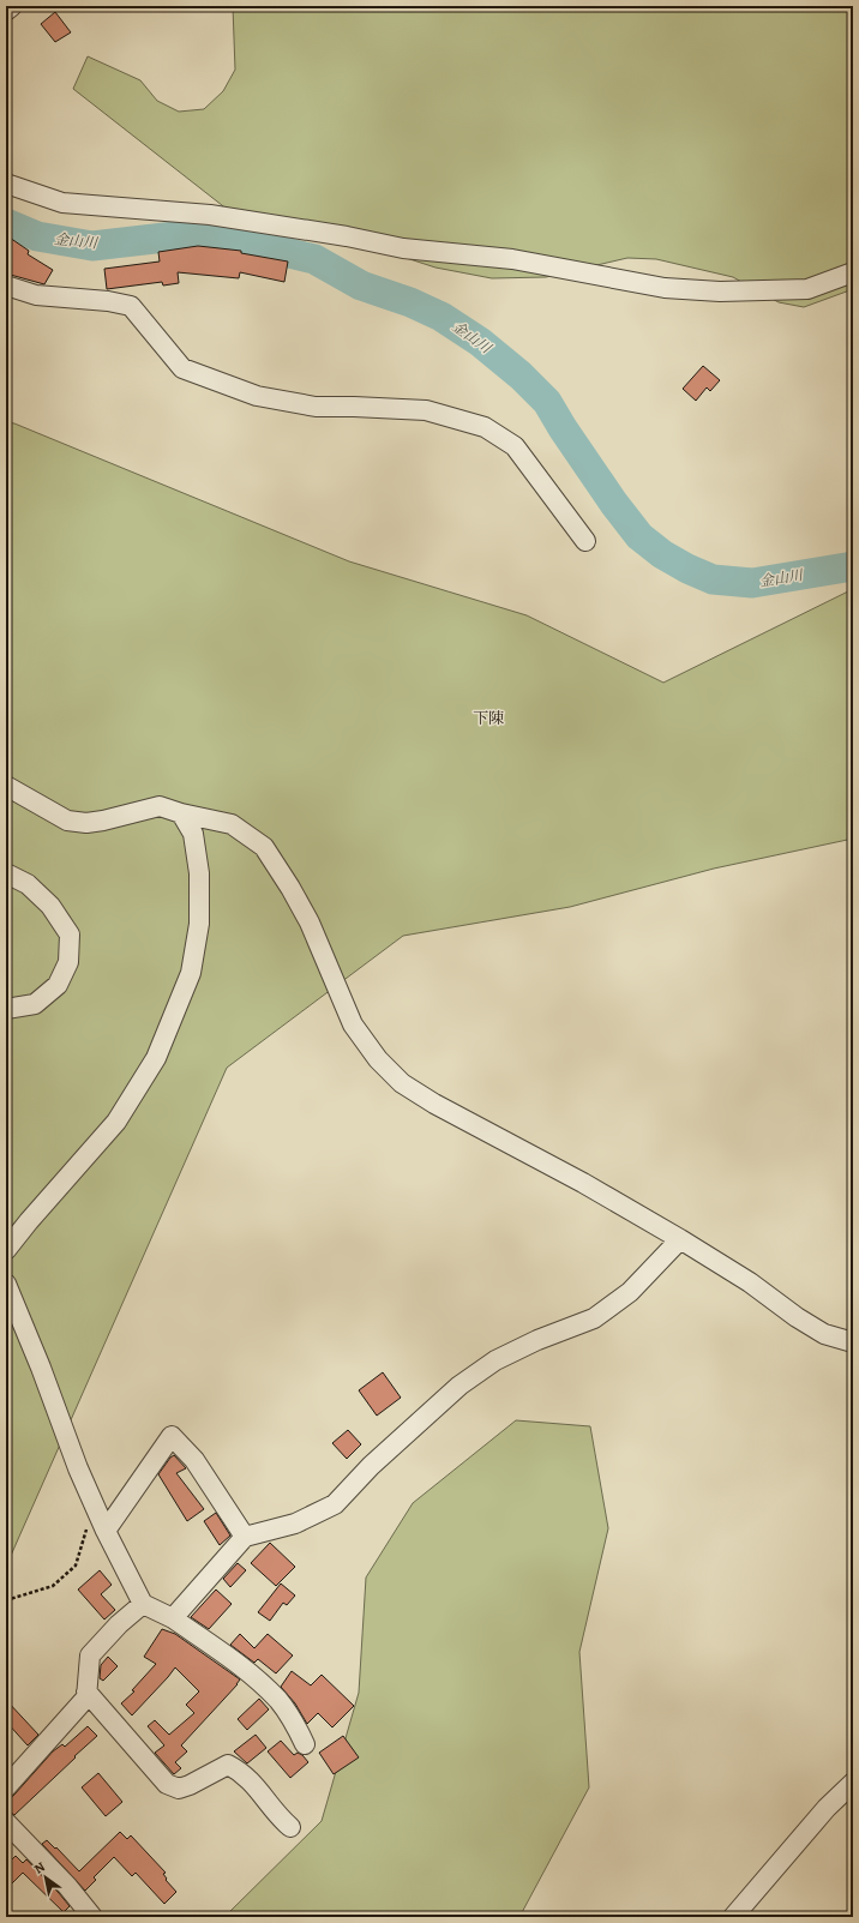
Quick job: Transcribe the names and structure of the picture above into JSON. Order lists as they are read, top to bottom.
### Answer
{
  "districts": ["下陳"],
  "water": ["金山川"],
  "north": "top left"
}
